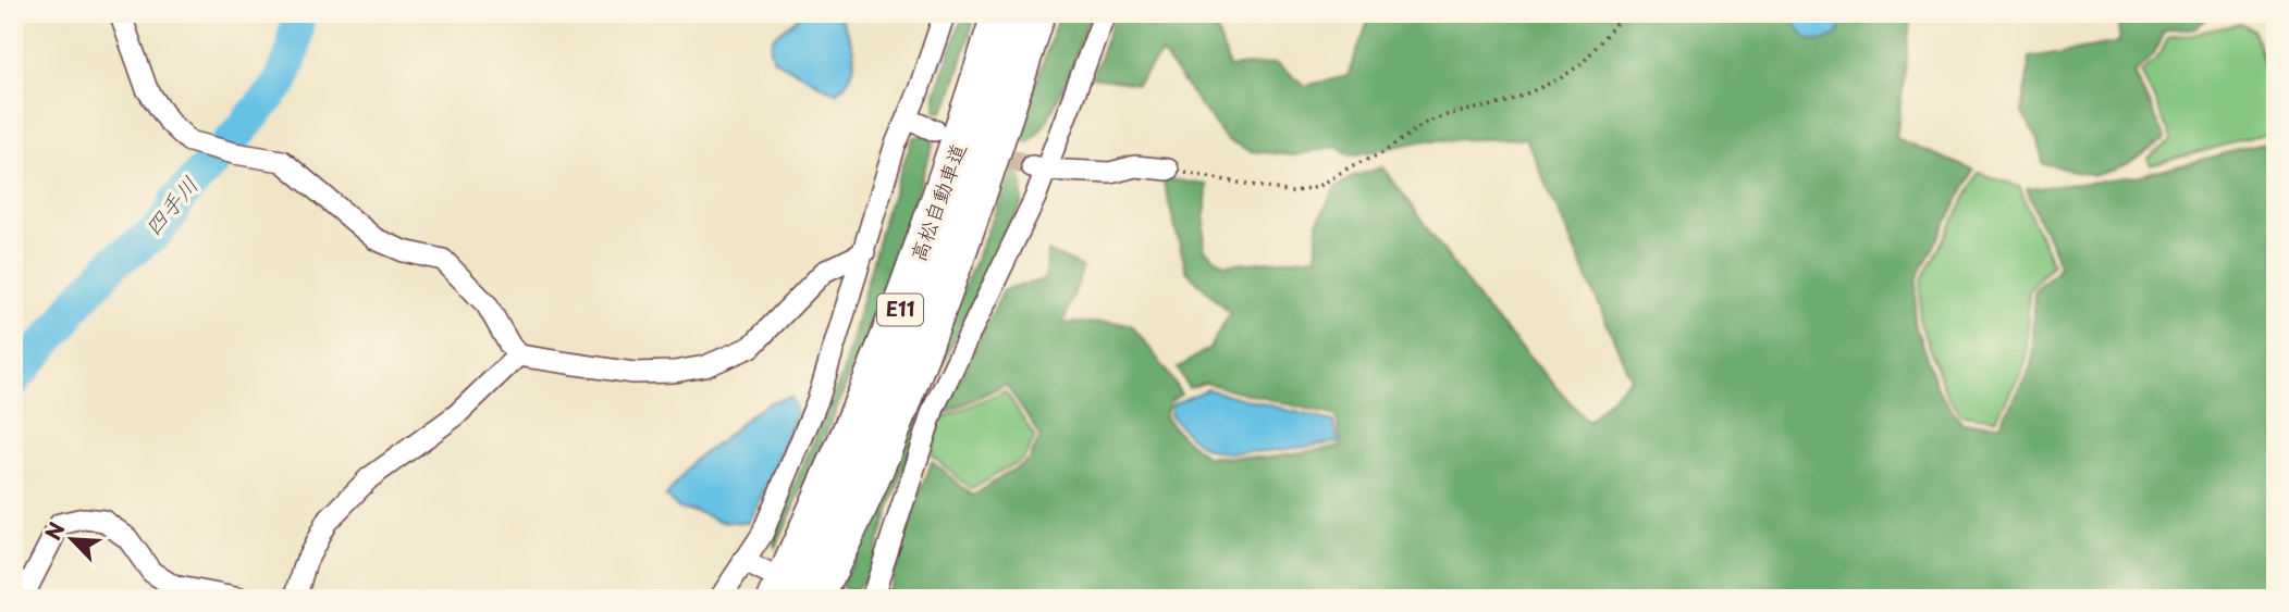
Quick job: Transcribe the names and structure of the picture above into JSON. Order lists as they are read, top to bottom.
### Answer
{
  "streets": {
    "highway": ["高松自動車道", "E11"]
  },
  "water": ["四手川"],
  "north": "top left"
}
